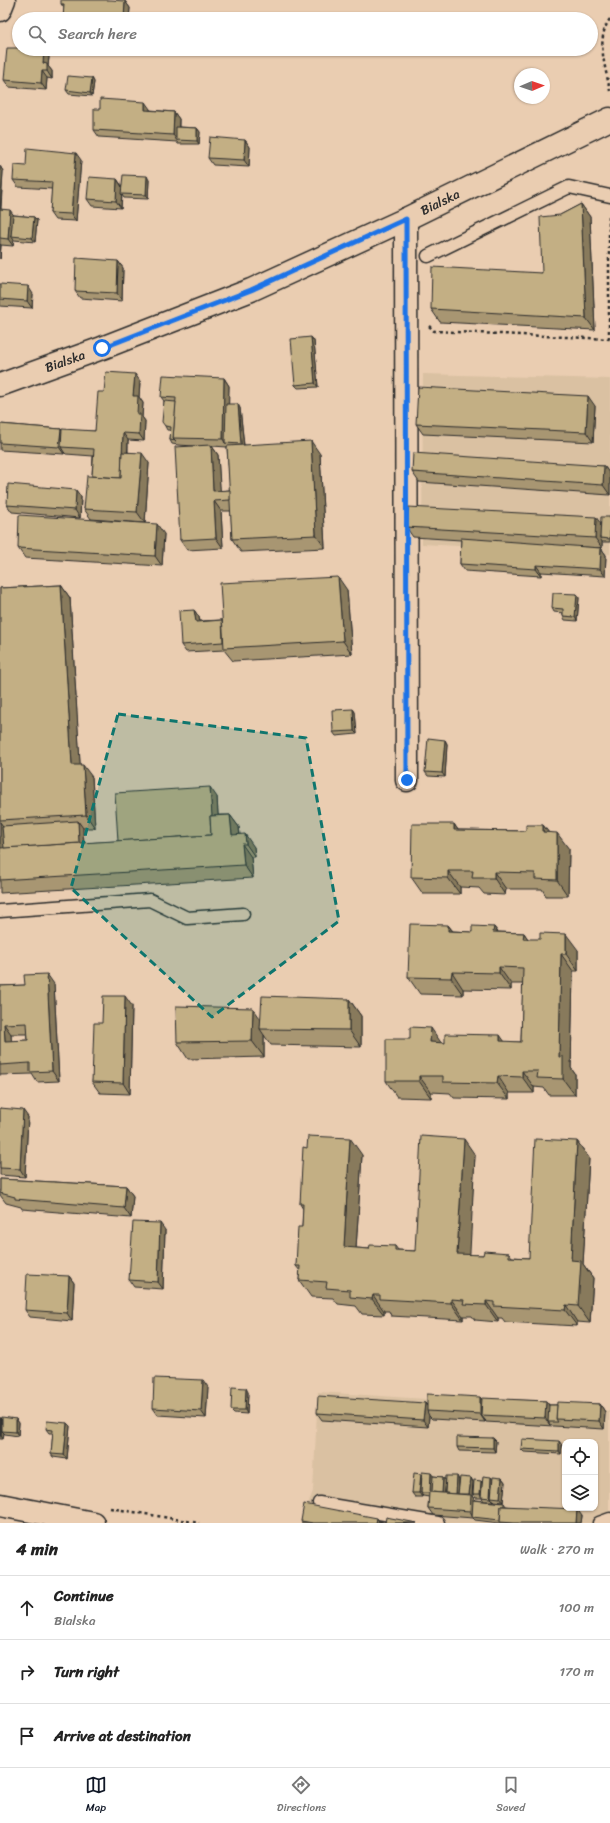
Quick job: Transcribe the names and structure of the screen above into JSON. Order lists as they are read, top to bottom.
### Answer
{
  "streets": {
    "street": ["Bialska"]
  },
  "north": "right",
  "page": {
    "search": "Search here",
    "heading": ["4 min", "Walk · 270 m"],
    "list": [
      ["Continue", "Bialska", "100 m"],
      ["Turn right", "170 m"],
      "Arrive at destination"
    ],
    "nav": ["Map", "Directions", "Saved"]
  }
}
